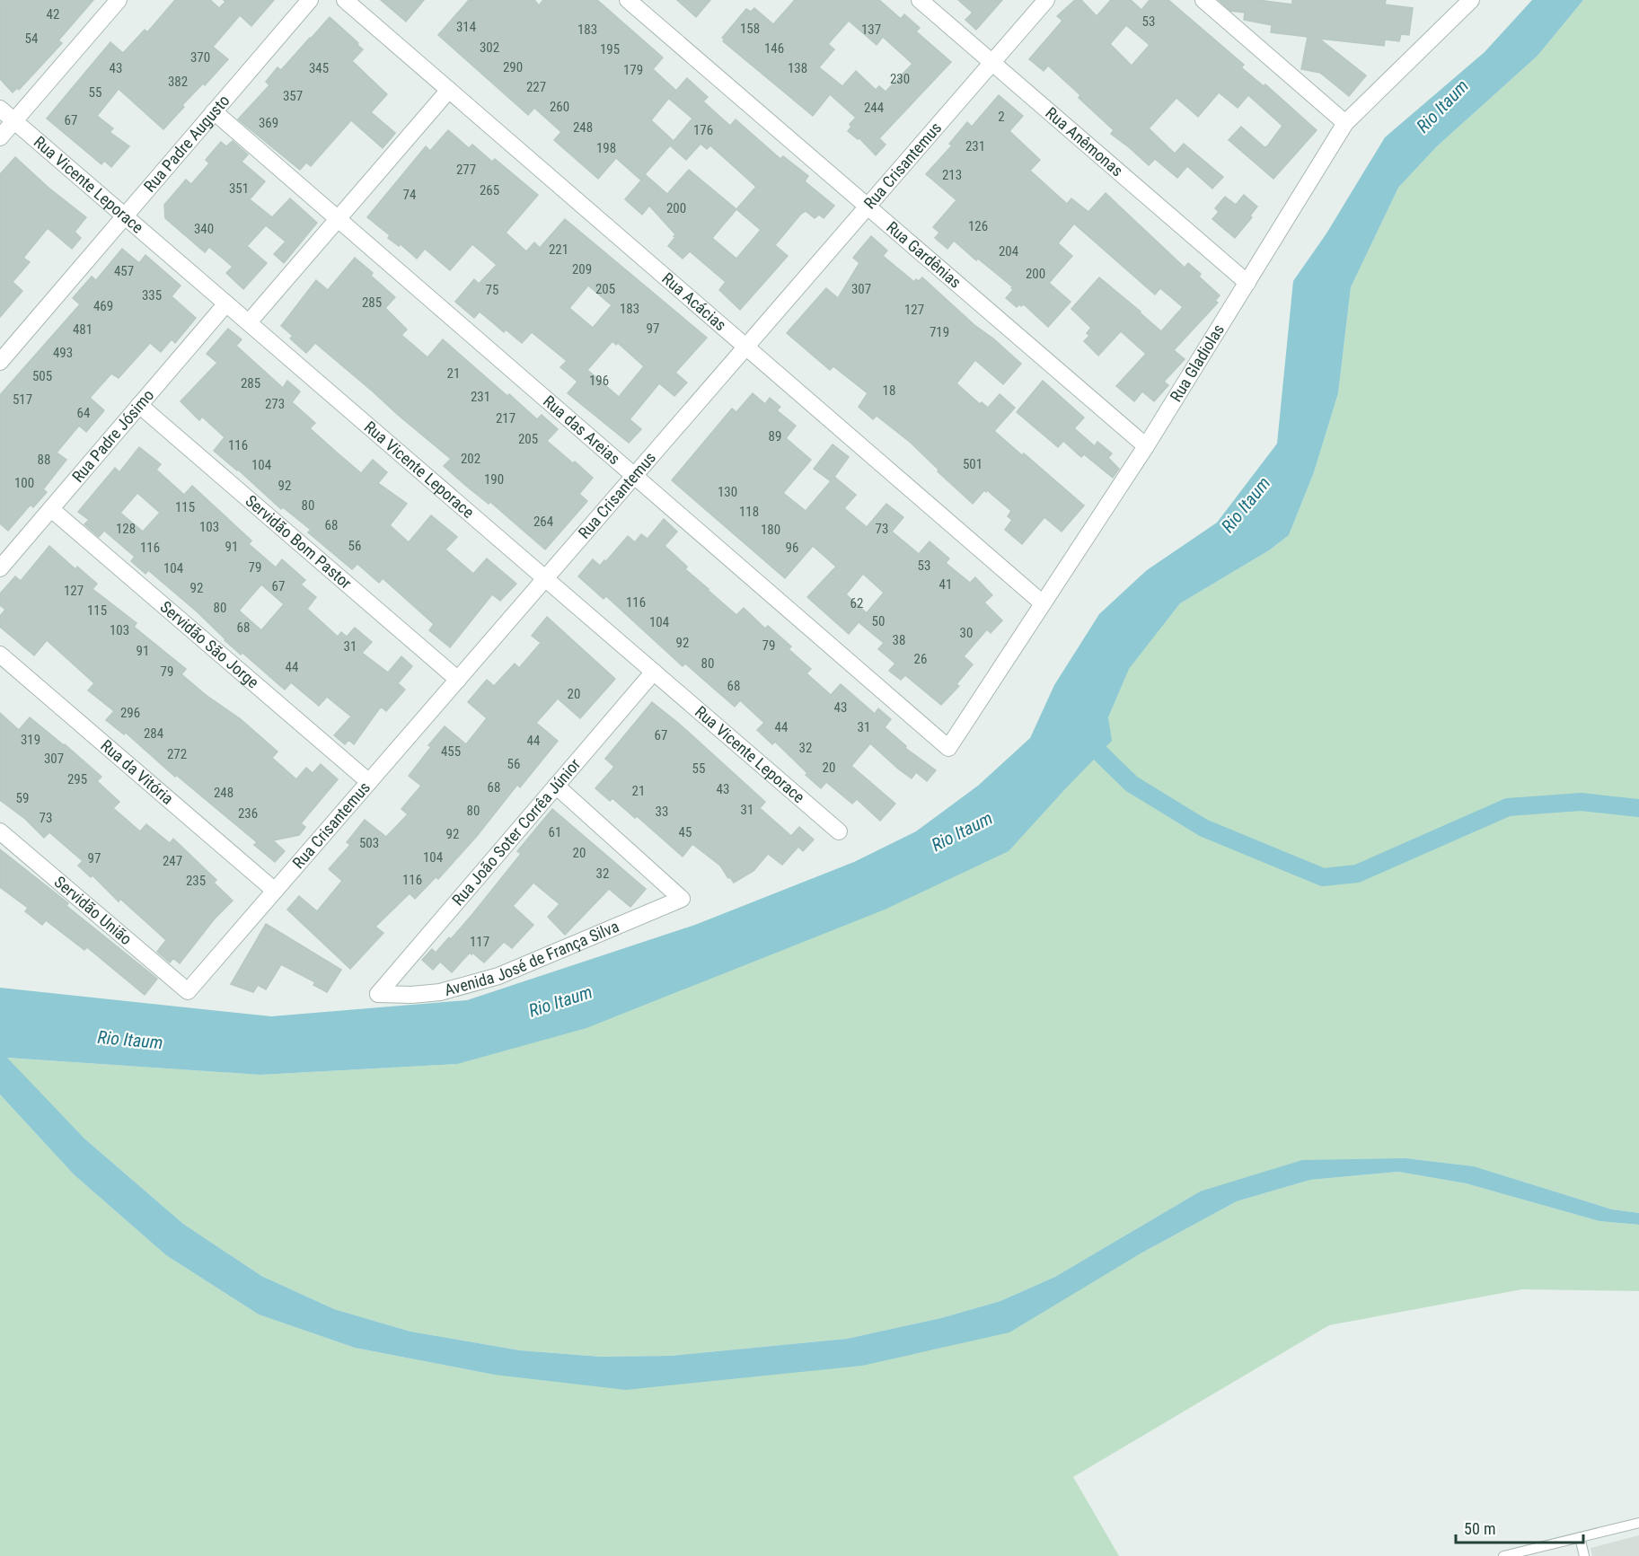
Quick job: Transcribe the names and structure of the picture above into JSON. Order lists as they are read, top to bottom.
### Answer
{
  "streets": {
    "street": [
      "Rua Anêmonas",
      "Rua Padre Augusto",
      "Rua Crisantemus",
      "Rua Vicente Leporace",
      "Rua Gardênias",
      "Rua Acácias",
      "Rua Gladiolas",
      "Rua das Areias",
      "Rua Padre Jósimo",
      "Servidão Bom Pastor",
      "Servidão São Jorge",
      "Rua da Vitória",
      "Rua João Soter Corrêa Júnior",
      "Servidão União",
      "Avenida José de França Silva"
    ]
  },
  "crossings": [
    ["Rua Anêmonas", "Rua Crisantemus"],
    ["Rua Anêmonas", "Rua Gladiolas"],
    ["Rua Padre Augusto", "Rua Vicente Leporace"],
    ["Rua Padre Augusto", "Rua das Areias"],
    ["Rua Crisantemus", "Rua Vicente Leporace"],
    ["Rua Crisantemus", "Rua Gardênias"],
    ["Rua Crisantemus", "Rua Acácias"],
    ["Rua Crisantemus", "Rua das Areias"],
    ["Rua Crisantemus", "Servidão Bom Pastor"],
    ["Rua Crisantemus", "Servidão São Jorge"],
    ["Rua Crisantemus", "Rua da Vitória"],
    ["Rua Crisantemus", "Servidão União"],
    ["Rua Vicente Leporace", "Rua Padre Jósimo"],
    ["Rua Vicente Leporace", "Rua João Soter Corrêa Júnior"],
    ["Rua Gardênias", "Rua Gladiolas"],
    ["Rua Acácias", "Rua Gladiolas"],
    ["Rua Gladiolas", "Rua das Areias"],
    ["Rua Padre Jósimo", "Servidão Bom Pastor"],
    ["Rua Padre Jósimo", "Servidão São Jorge"],
    ["Rua João Soter Corrêa Júnior", "Avenida José de França Silva"]
  ],
  "water": ["Rio Itaum"],
  "house_numbers": [
    "42",
    "53",
    "314",
    "158",
    "183",
    "137",
    "54",
    "302",
    "146",
    "195",
    "370",
    "290",
    "43",
    "345",
    "138",
    "179",
    "230",
    "382",
    "227",
    "55",
    "357",
    "260",
    "244",
    "2",
    "67",
    "369",
    "248",
    "176",
    "231",
    "198",
    "277",
    "213",
    "351",
    "265",
    "74",
    "200",
    "126",
    "340",
    "221",
    "204",
    "209",
    "457",
    "200",
    "205",
    "307",
    "75",
    "335",
    "285",
    "469",
    "183",
    "127",
    "97",
    "481",
    "719",
    "493",
    "21",
    "505",
    "196",
    "285",
    "18",
    "231",
    "517",
    "273",
    "64",
    "217",
    "89",
    "205",
    "116",
    "202",
    "88",
    "501",
    "104",
    "190",
    "100",
    "92",
    "130",
    "80",
    "115",
    "118",
    "264",
    "68",
    "103",
    "128",
    "73",
    "180",
    "56",
    "91",
    "116",
    "96",
    "53",
    "79",
    "104",
    "41",
    "67",
    "92",
    "127",
    "116",
    "62",
    "80",
    "115",
    "50",
    "104",
    "68",
    "103",
    "30",
    "38",
    "92",
    "79",
    "31",
    "91",
    "26",
    "80",
    "44",
    "79",
    "68",
    "20",
    "43",
    "296",
    "44",
    "31",
    "284",
    "67",
    "319",
    "44",
    "32",
    "455",
    "272",
    "307",
    "56",
    "20",
    "55",
    "295",
    "68",
    "43",
    "21",
    "248",
    "59",
    "31",
    "80",
    "33",
    "236",
    "73",
    "61",
    "45",
    "92",
    "503",
    "20",
    "104",
    "97",
    "247",
    "32",
    "116",
    "235",
    "117"
  ],
  "scale_bar": "50 m"
}
